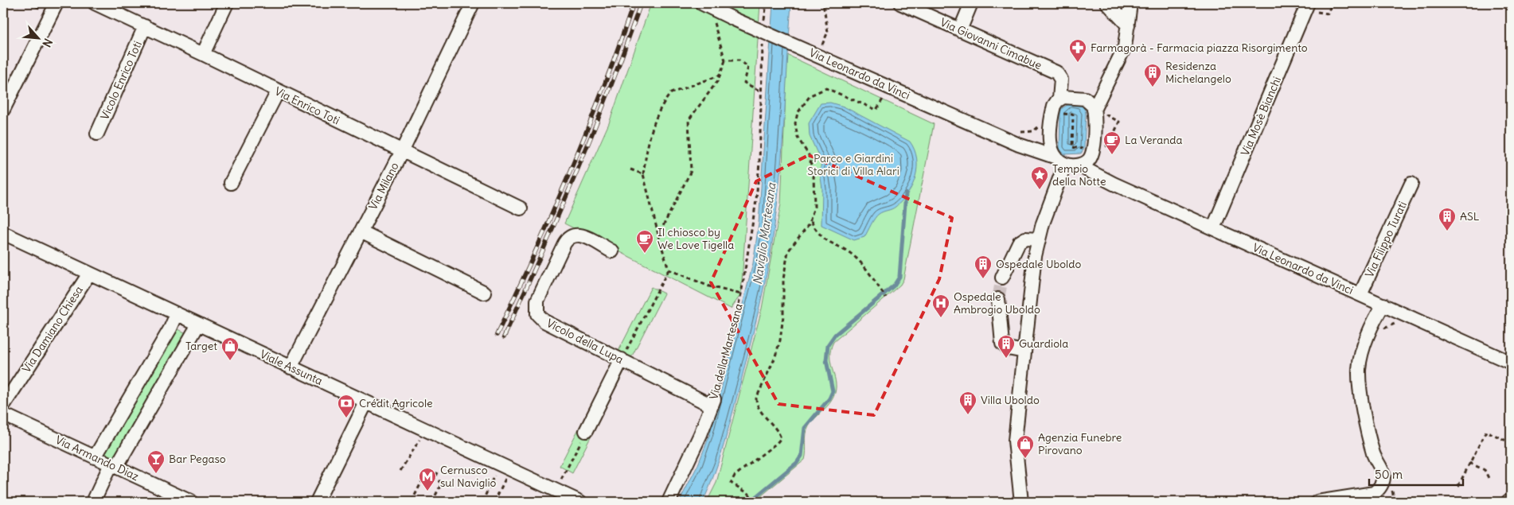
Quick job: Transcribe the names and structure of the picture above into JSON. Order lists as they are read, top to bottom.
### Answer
{
  "streets": {
    "street": [
      "Via Giovanni Cimabue",
      "Via Leonardo da Vinci",
      "Vicolo Enrico Toti",
      "Via Enrico Toti",
      "Via Mosè Bianchi",
      "Via Milano",
      "Via Filippo Turati",
      "Via Damiano Chiesa",
      "Vicolo della Lupa",
      "Via della Martesana",
      "Viale Assunta",
      "Via Armando Diaz"
    ]
  },
  "crossings": [
    ["Via Leonardo da Vinci", "Via Mosè Bianchi"],
    ["Via Leonardo da Vinci", "Via Filippo Turati"],
    ["Vicolo Enrico Toti", "Via Enrico Toti"],
    ["Via Enrico Toti", "Via Milano"],
    ["Via Milano", "Viale Assunta"],
    ["Via Damiano Chiesa", "Viale Assunta"],
    ["Vicolo della Lupa", "Via della Martesana"]
  ],
  "water": ["Naviglio Martesana"],
  "parks": ["Parco e Giardini Storici di Villa Alari"],
  "places": {
    "pharmacy": ["Farmagorà - Farmacia piazza Risorgimento"],
    "building": [
      "Residenza Michelangelo",
      "ASL",
      "Ospedale Uboldo",
      "Guardiola",
      "Villa Uboldo"
    ],
    "cafe": ["La Veranda", "Il chiosco by We Love Tigella"],
    "place": ["Tempio della Notte"],
    "hospital": ["Ospedale Ambrogio Uboldo"],
    "shop": ["Target", "Agenzia Funebre Pirovano"],
    "bank": ["Crédit Agricole"],
    "bar": ["Bar Pegaso"],
    "metro station": ["Cernusco sul Naviglio"]
  },
  "scale_bar": "50 m",
  "north": "bottom right"
}
